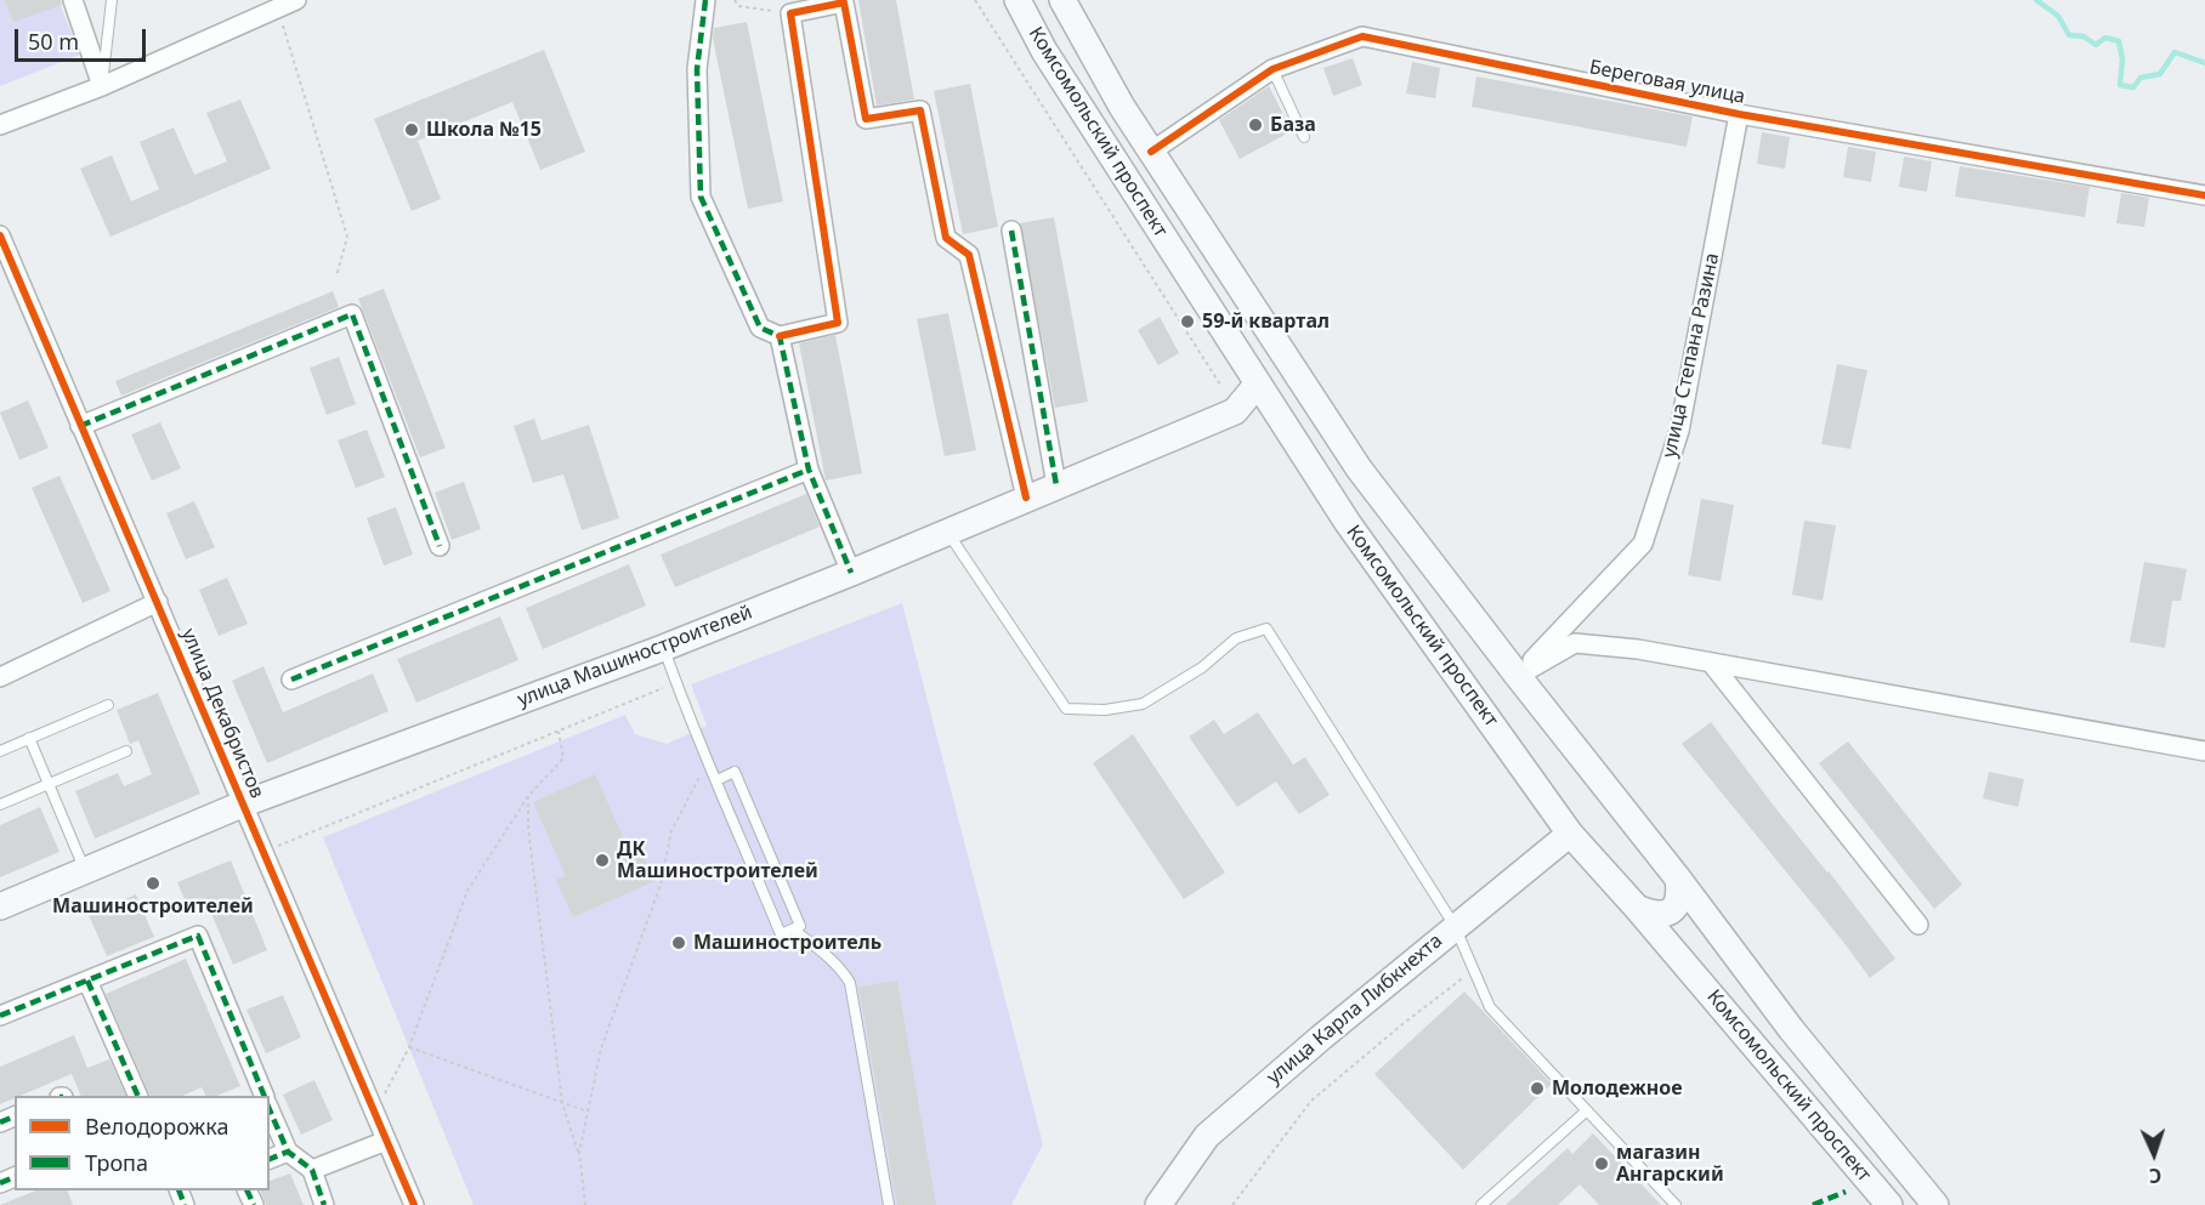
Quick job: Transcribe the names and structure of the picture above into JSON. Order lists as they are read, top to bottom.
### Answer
{
  "streets": {
    "main road": ["Комсомольский проспект", "улица Машиностроителей", "улица Карла Либкнехта"],
    "street": ["Береговая улица", "улица Степана Разина", "улица Декабристов"]
  },
  "crossings": [
    ["Береговая улица", "Комсомольский проспект"],
    ["Береговая улица", "улица Степана Разина"],
    ["Комсомольский проспект", "улица Степана Разина"],
    ["Комсомольский проспект", "улица Машиностроителей"],
    ["Комсомольский проспект", "улица Карла Либкнехта"],
    ["улица Машиностроителей", "улица Декабристов"]
  ],
  "places": [
    "База",
    "Школа №15",
    "59-й квартал",
    "ДК Машиностроителей",
    "Машиностроителей",
    "Машиностроитель",
    "Молодежное",
    "магазин Ангарский"
  ],
  "legend": ["Велодорожка", "Тропа"],
  "scale_bar": "50 m",
  "north": "bottom"
}
